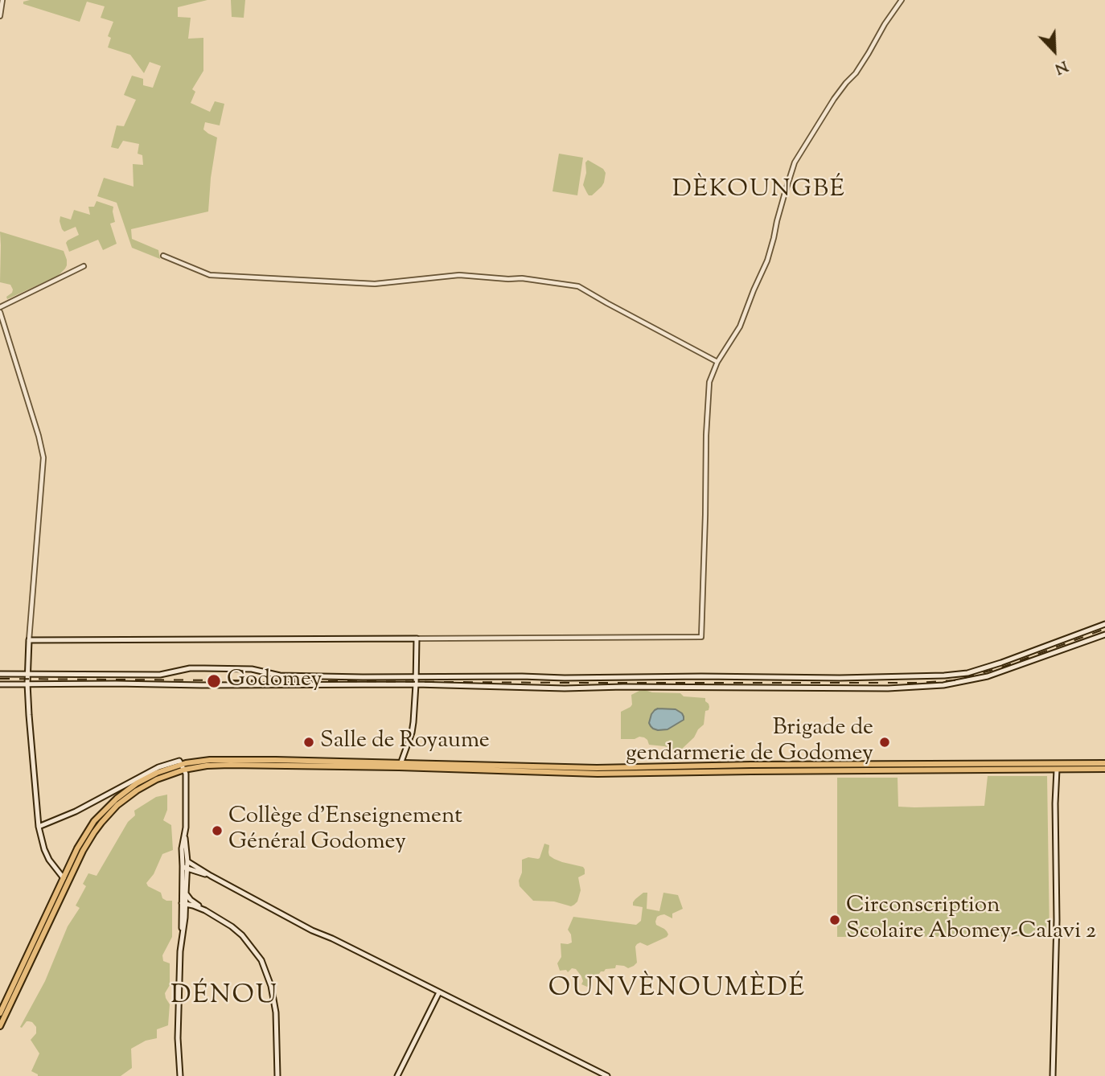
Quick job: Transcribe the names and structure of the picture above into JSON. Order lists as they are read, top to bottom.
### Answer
{
  "districts": ["DÈKOUNGBÉ", "OUNVÈNOUMÈDÉ", "DÉNOU"],
  "places": [
    "Godomey",
    "Salle de Royaume",
    "Brigade de gendarmerie de Godomey",
    "Collège d’Enseignement Général Godomey",
    "Circonscription Scolaire Abomey-Calavi 2"
  ],
  "north": "bottom right"
}
